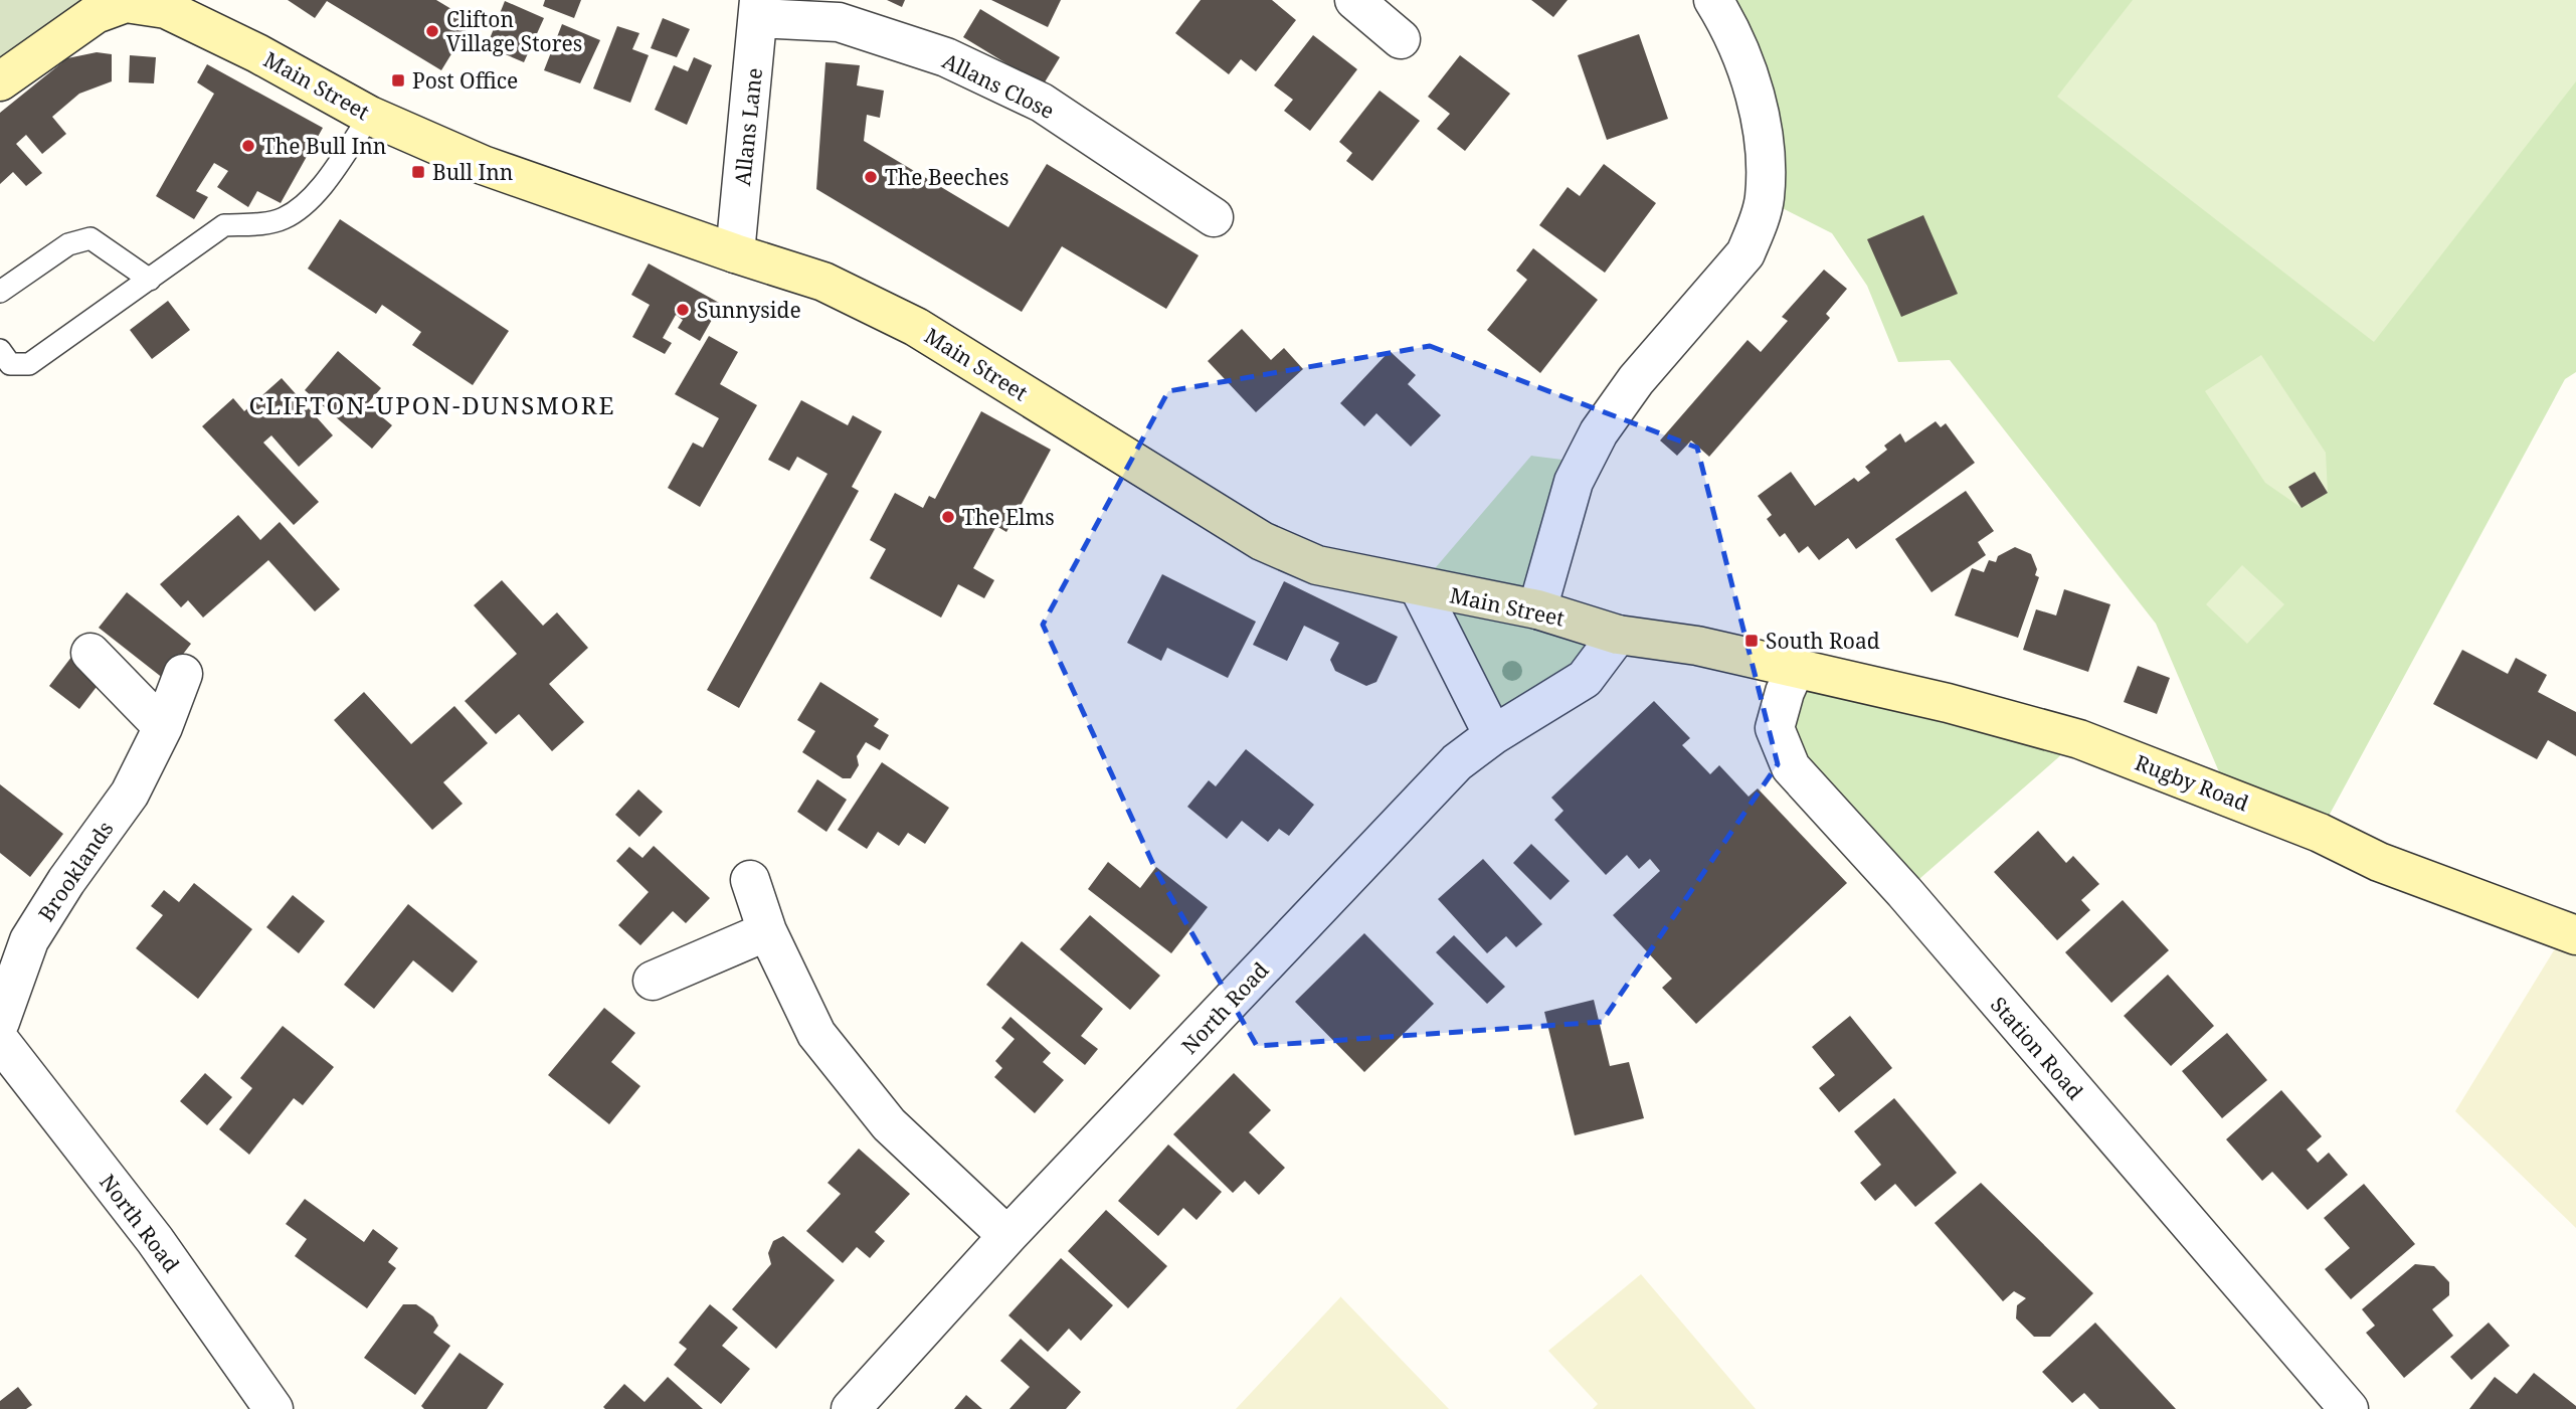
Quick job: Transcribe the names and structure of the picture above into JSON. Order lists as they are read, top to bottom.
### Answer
{
  "streets": {
    "street": [
      "Main Street",
      "Allans Close",
      "Allans Lane",
      "Rugby Road",
      "Brooklands",
      "North Road",
      "Station Road"
    ]
  },
  "crossings": [
    ["Main Street", "Allans Lane"],
    ["Main Street", "Rugby Road"],
    ["Main Street", "North Road"],
    ["Main Street", "Station Road"],
    ["Allans Close", "Allans Lane"],
    ["Rugby Road", "Station Road"]
  ],
  "districts": ["CLIFTON-UPON-DUNSMORE"],
  "places": {
    "other": [
      "Clifton Village Stores",
      "The Bull Inn",
      "The Beeches",
      "Sunnyside",
      "The Elms"
    ],
    "transit": ["Post Office", "Bull Inn", "South Road"]
  }
}
